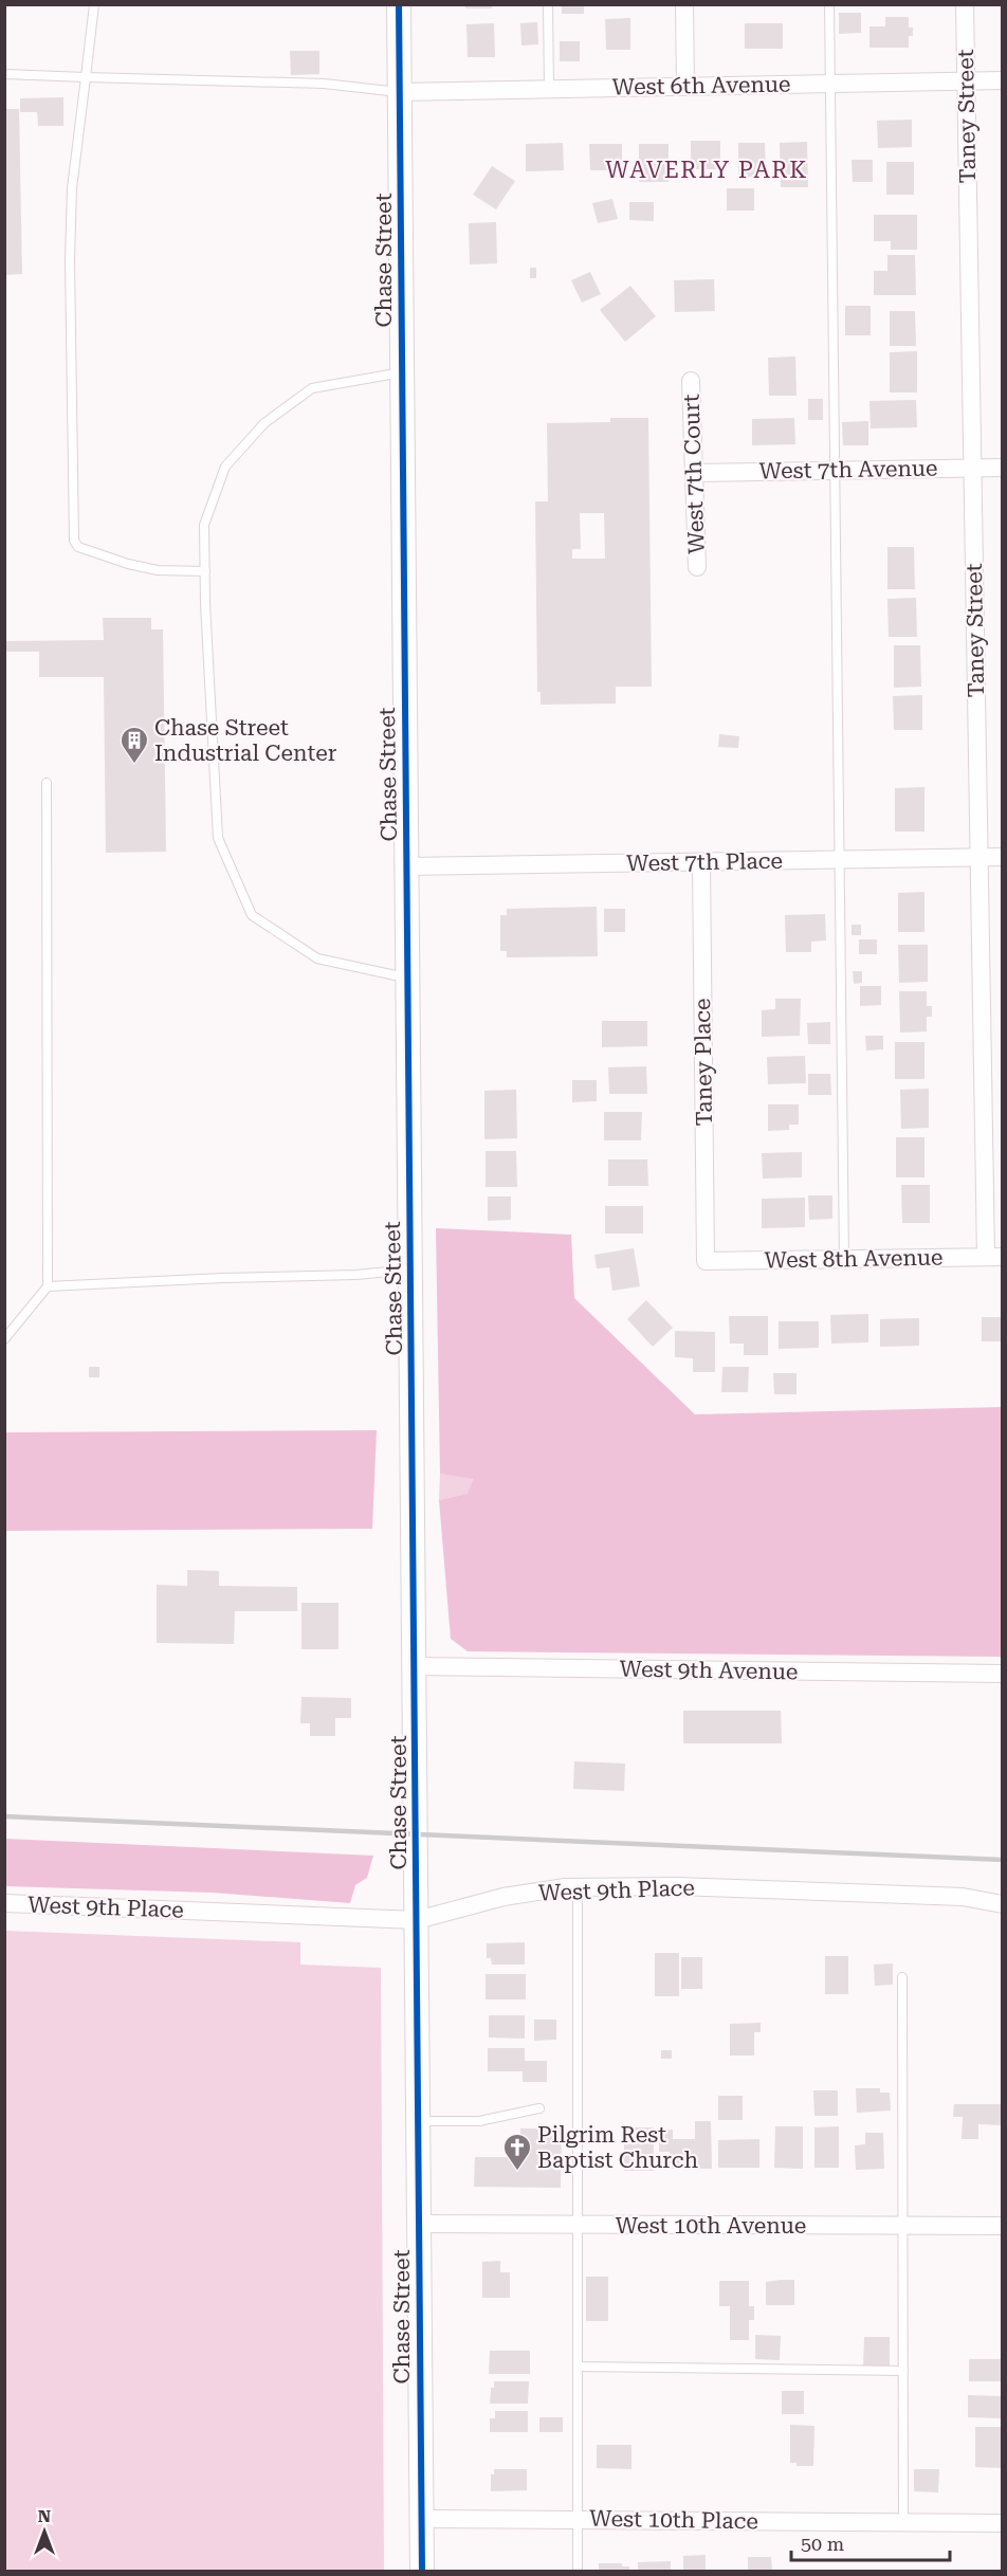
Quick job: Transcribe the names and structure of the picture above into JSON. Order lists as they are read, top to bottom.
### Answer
{
  "streets": {
    "street": [
      "West 6th Avenue",
      "Taney Street",
      "Chase Street",
      "West 7th Avenue",
      "West 7th Court",
      "West 7th Place",
      "Taney Place",
      "West 8th Avenue",
      "West 9th Avenue",
      "West 9th Place",
      "West 10th Avenue",
      "West 10th Place"
    ]
  },
  "crossings": [
    ["West 6th Avenue", "Taney Street"],
    ["West 6th Avenue", "Chase Street"],
    ["Taney Street", "West 7th Avenue"],
    ["Taney Street", "West 7th Place"],
    ["Taney Street", "West 8th Avenue"],
    ["Chase Street", "West 7th Place"],
    ["Chase Street", "West 9th Avenue"],
    ["Chase Street", "West 9th Place"],
    ["Chase Street", "West 10th Avenue"],
    ["Chase Street", "West 10th Place"],
    ["West 7th Avenue", "West 7th Court"],
    ["West 7th Place", "Taney Place"],
    ["Taney Place", "West 8th Avenue"]
  ],
  "districts": ["WAVERLY PARK"],
  "places": {
    "building": ["Chase Street Industrial Center"],
    "church": ["Pilgrim Rest Baptist Church"]
  },
  "scale_bar": "50 m",
  "north": "top"
}
